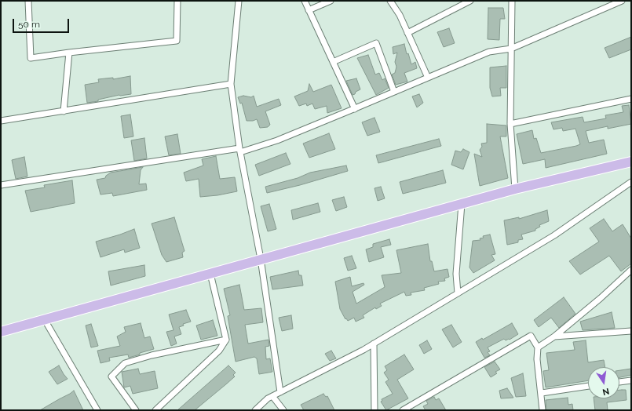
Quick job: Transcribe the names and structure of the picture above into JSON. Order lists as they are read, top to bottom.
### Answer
{
  "scale_bar": "50 m",
  "north": "bottom"
}
